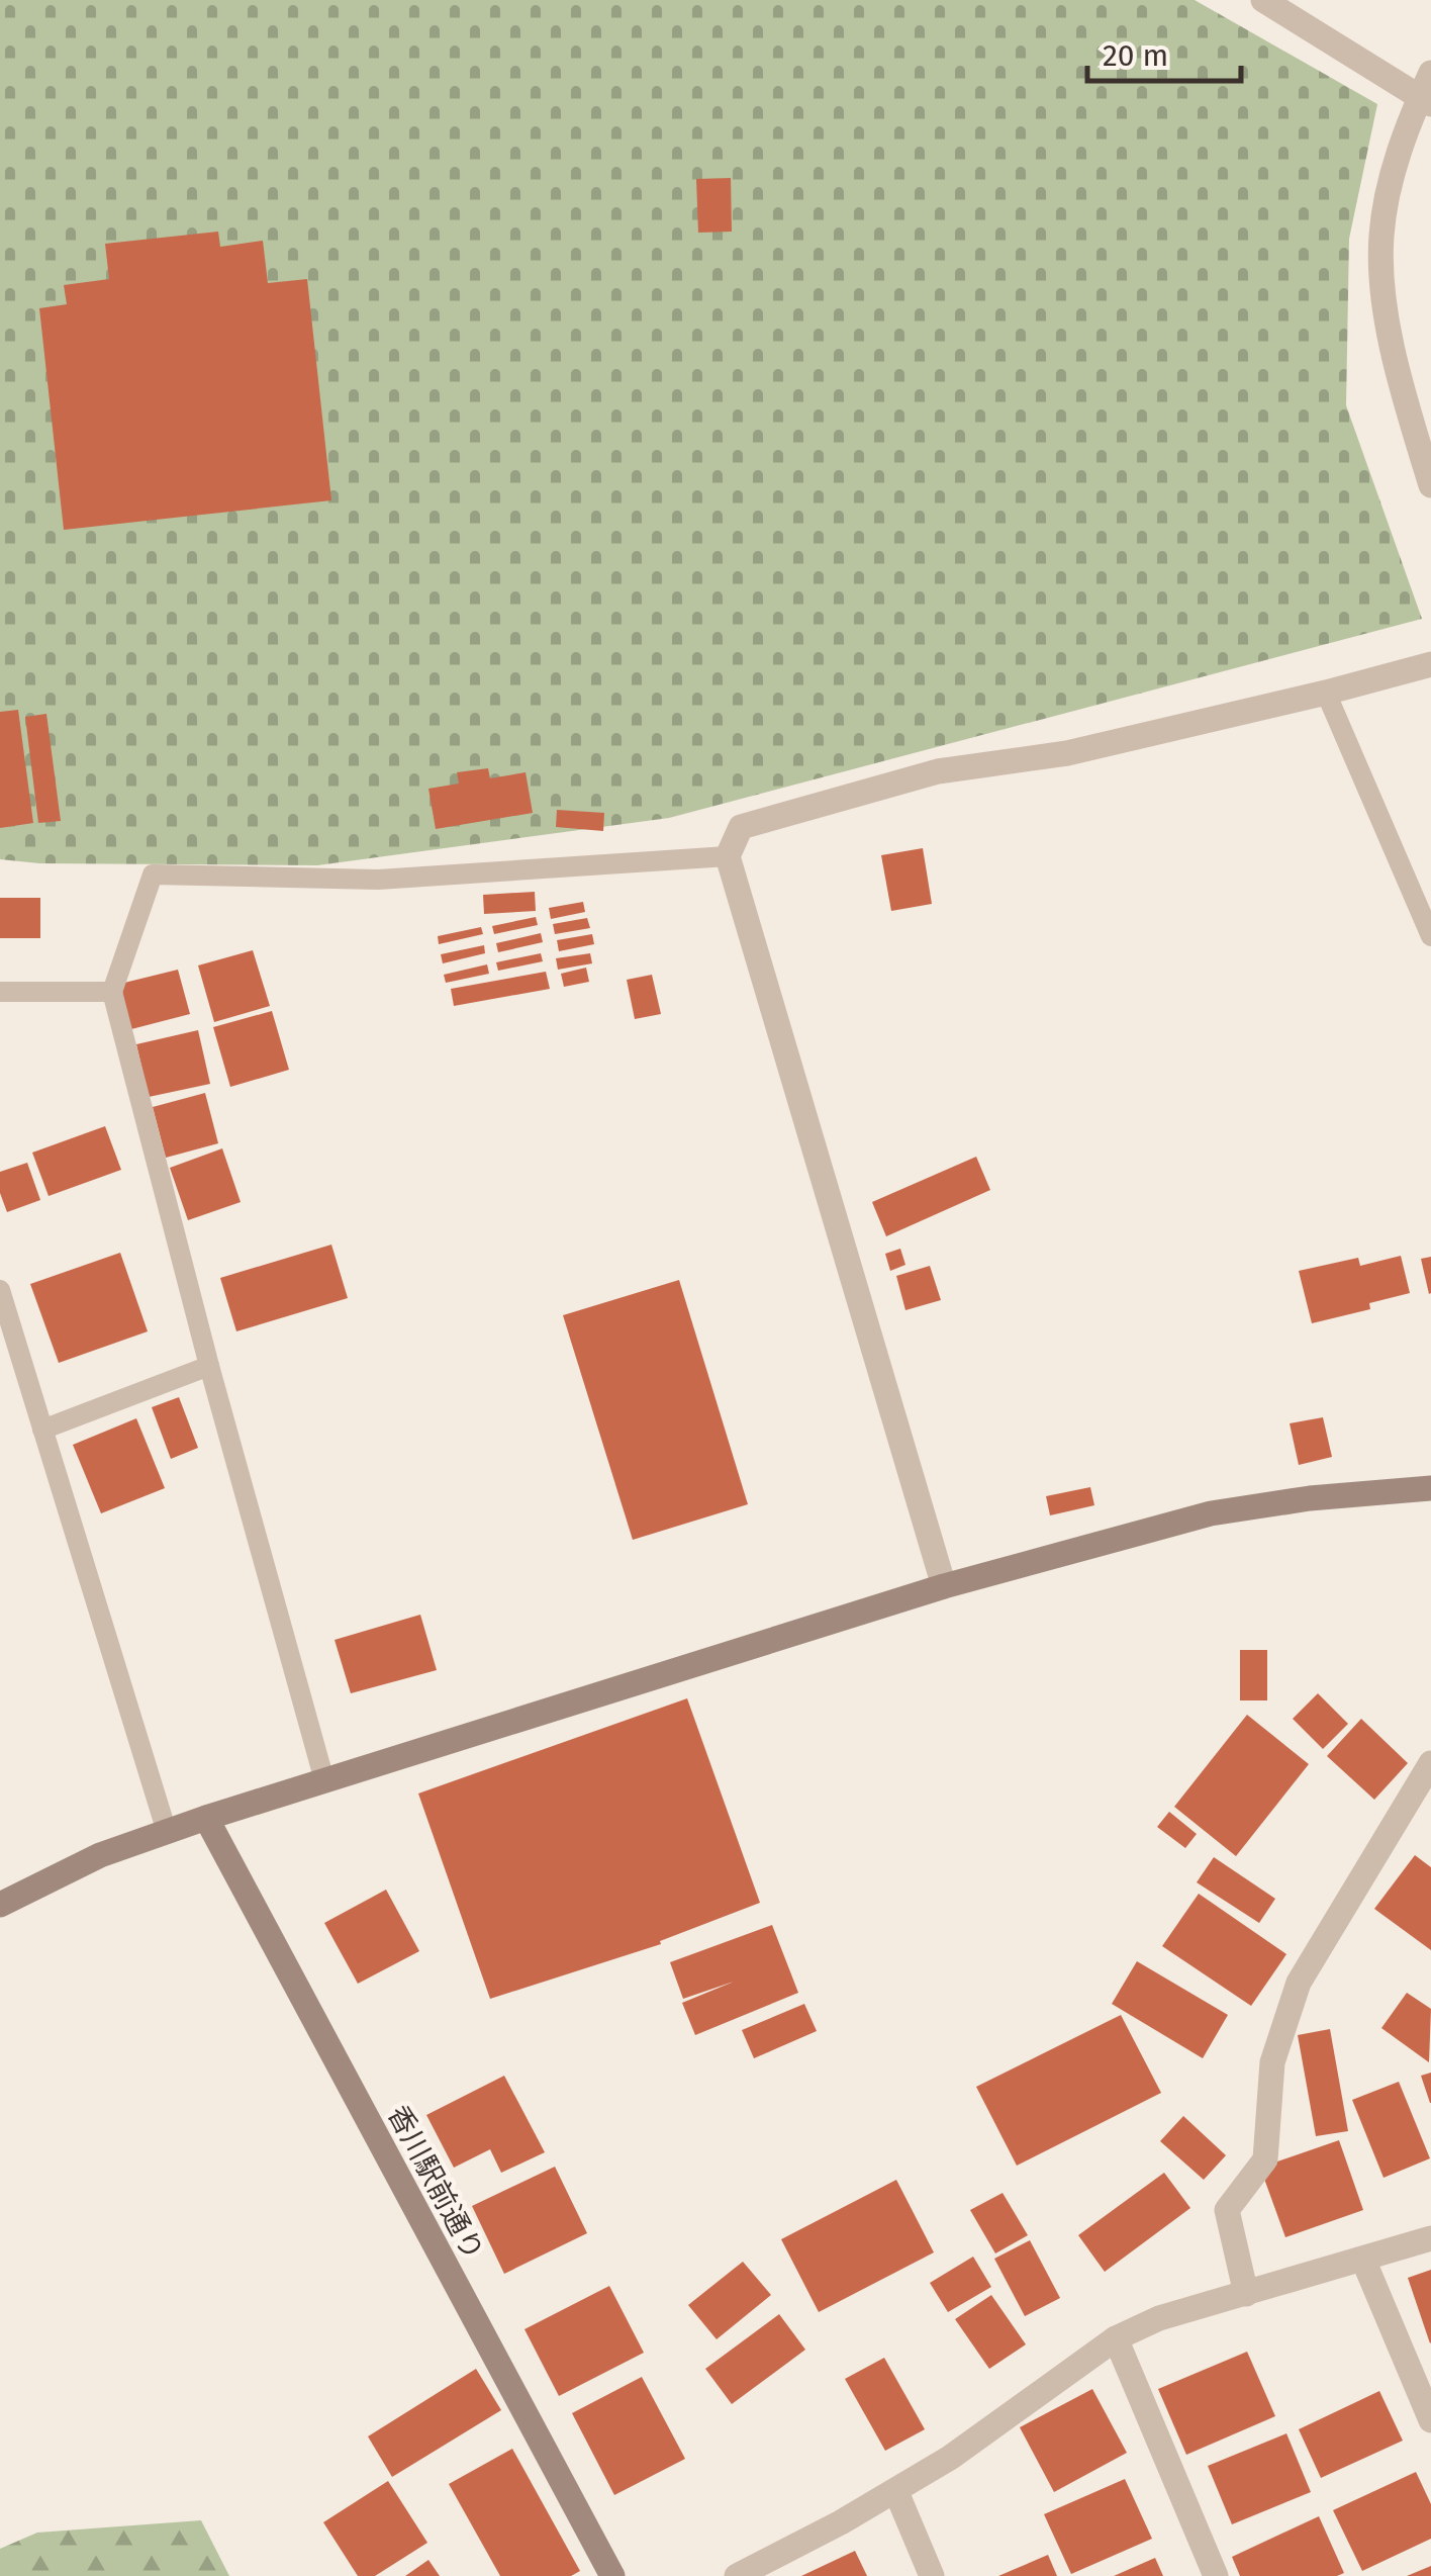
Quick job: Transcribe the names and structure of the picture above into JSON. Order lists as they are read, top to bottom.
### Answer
{
  "streets": {
    "street": ["香川駅前通り"]
  },
  "scale_bar": "20 m"
}
